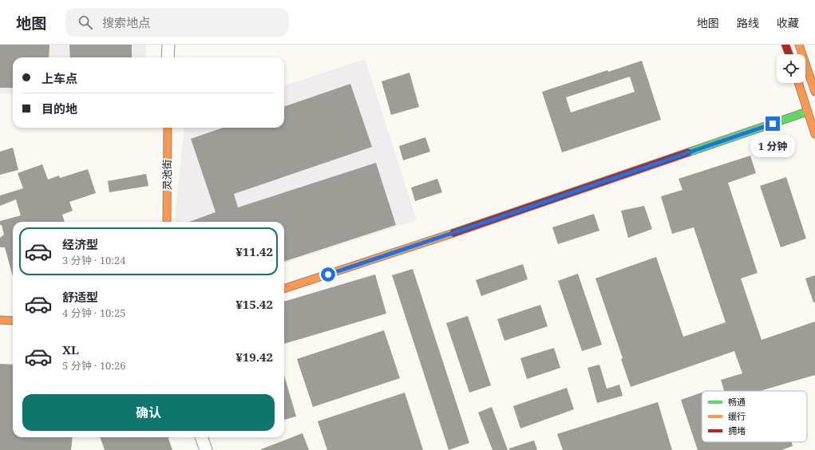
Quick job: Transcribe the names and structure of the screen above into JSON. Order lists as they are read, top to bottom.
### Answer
{
  "streets": {
    "street": ["灵池街"]
  },
  "legend": ["畅通", "缓行", "拥堵"],
  "page": {
    "header": "地图",
    "search": "搜索地点",
    "nav": ["地图", "路线", "收藏"],
    "banner": ["上车点", "目的地"],
    "bubble": "1 分钟",
    "list": [
      {
        "name": "经济型",
        "note": "3 分钟 · 10:24",
        "value": "¥11.42"
      },
      {
        "name": "舒适型",
        "note": "4 分钟 · 10:25",
        "value": "¥15.42"
      },
      {
        "name": "XL",
        "note": "5 分钟 · 10:26",
        "value": "¥19.42"
      }
    ],
    "buttons": "确认"
  }
}
